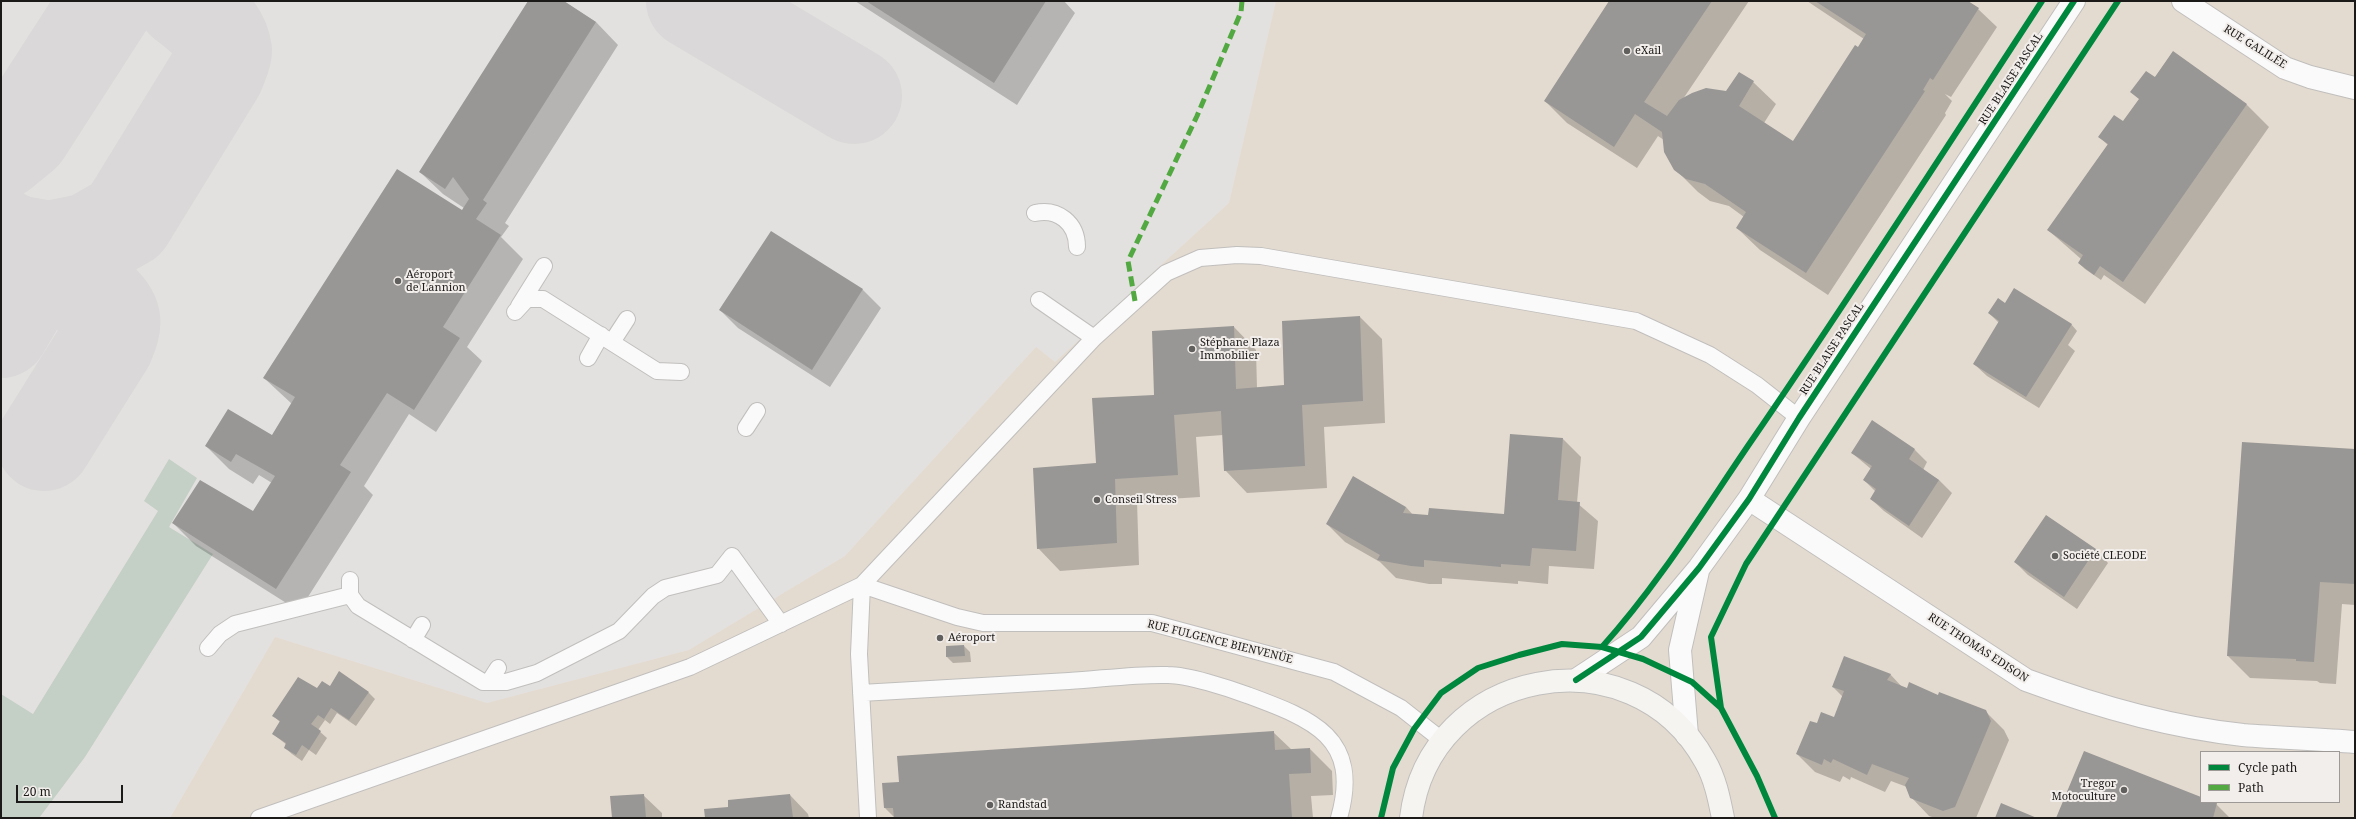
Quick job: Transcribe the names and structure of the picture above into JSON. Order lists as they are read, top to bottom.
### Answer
{
  "streets": {
    "street": ["RUE GALILÉE", "RUE BLAISE PASCAL", "RUE THOMAS EDISON"],
    "lane": ["RUE FULGENCE BIENVENÜE"]
  },
  "crossings": [
    ["RUE BLAISE PASCAL", "RUE THOMAS EDISON"]
  ],
  "places": [
    "eXail",
    "Aéroport de Lannion",
    "Stéphane Plaza Immobilier",
    "Conseil Stress",
    "Société CLEODE",
    "Aéroport",
    "Tregor Motoculture",
    "Randstad"
  ],
  "legend": ["Cycle path", "Path"],
  "scale_bar": "20 m"
}
